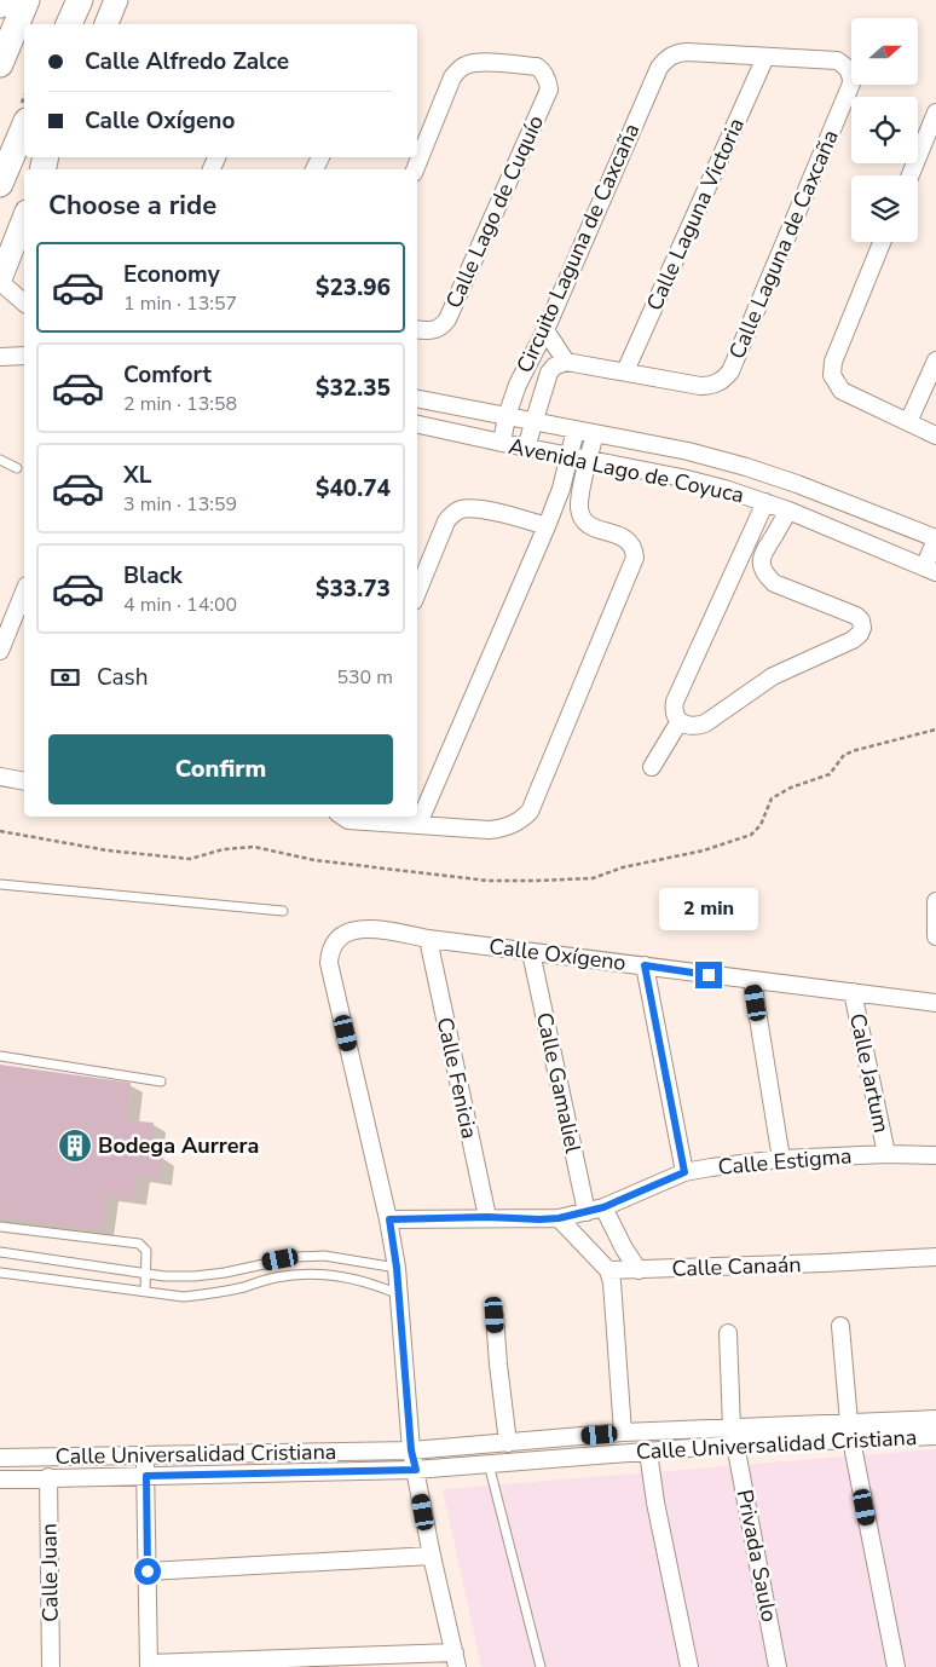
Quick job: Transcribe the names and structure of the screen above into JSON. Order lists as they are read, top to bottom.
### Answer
{
  "streets": {
    "street": [
      "Calle Lago de Cuquío",
      "Calle Laguna Victoria",
      "Calle Laguna de Caxcaña",
      "Circuito Laguna de Caxcaña",
      "Avenida Lago de Coyuca",
      "Calle Oxígeno",
      "Calle Jartum",
      "Calle Fenicia",
      "Calle Gamaliel",
      "Calle Estigma",
      "Calle Canaán",
      "Calle Universalidad Cristiana",
      "Privada Saulo",
      "Calle Juan"
    ]
  },
  "crossings": [
    ["Calle Laguna Victoria", "Calle Laguna de Caxcaña"],
    ["Calle Laguna Victoria", "Circuito Laguna de Caxcaña"],
    ["Calle Laguna de Caxcaña", "Circuito Laguna de Caxcaña"],
    ["Circuito Laguna de Caxcaña", "Avenida Lago de Coyuca"],
    ["Calle Oxígeno", "Calle Jartum"],
    ["Calle Oxígeno", "Calle Fenicia"],
    ["Calle Oxígeno", "Calle Gamaliel"],
    ["Calle Oxígeno", "Calle Estigma"],
    ["Calle Jartum", "Calle Estigma"],
    ["Calle Fenicia", "Calle Estigma"],
    ["Calle Gamaliel", "Calle Estigma"],
    ["Calle Universalidad Cristiana", "Privada Saulo"],
    ["Calle Universalidad Cristiana", "Calle Juan"]
  ],
  "places": {
    "building": ["Bodega Aurrera"]
  },
  "north": "right",
  "page": {
    "banner": ["Calle Alfredo Zalce", "Calle Oxígeno"],
    "heading": "Choose a ride",
    "list": [
      {
        "name": "Economy",
        "note": "1 min · 13:57",
        "value": "$23.96"
      },
      {
        "name": "Comfort",
        "note": "2 min · 13:58",
        "value": "$32.35"
      },
      {
        "name": "XL",
        "note": "3 min · 13:59",
        "value": "$40.74"
      },
      {
        "name": "Black",
        "note": "4 min · 14:00",
        "value": "$33.73"
      }
    ],
    "pay": ["Cash", "530 m"],
    "buttons": "Confirm",
    "bubble": "2 min"
  }
}
